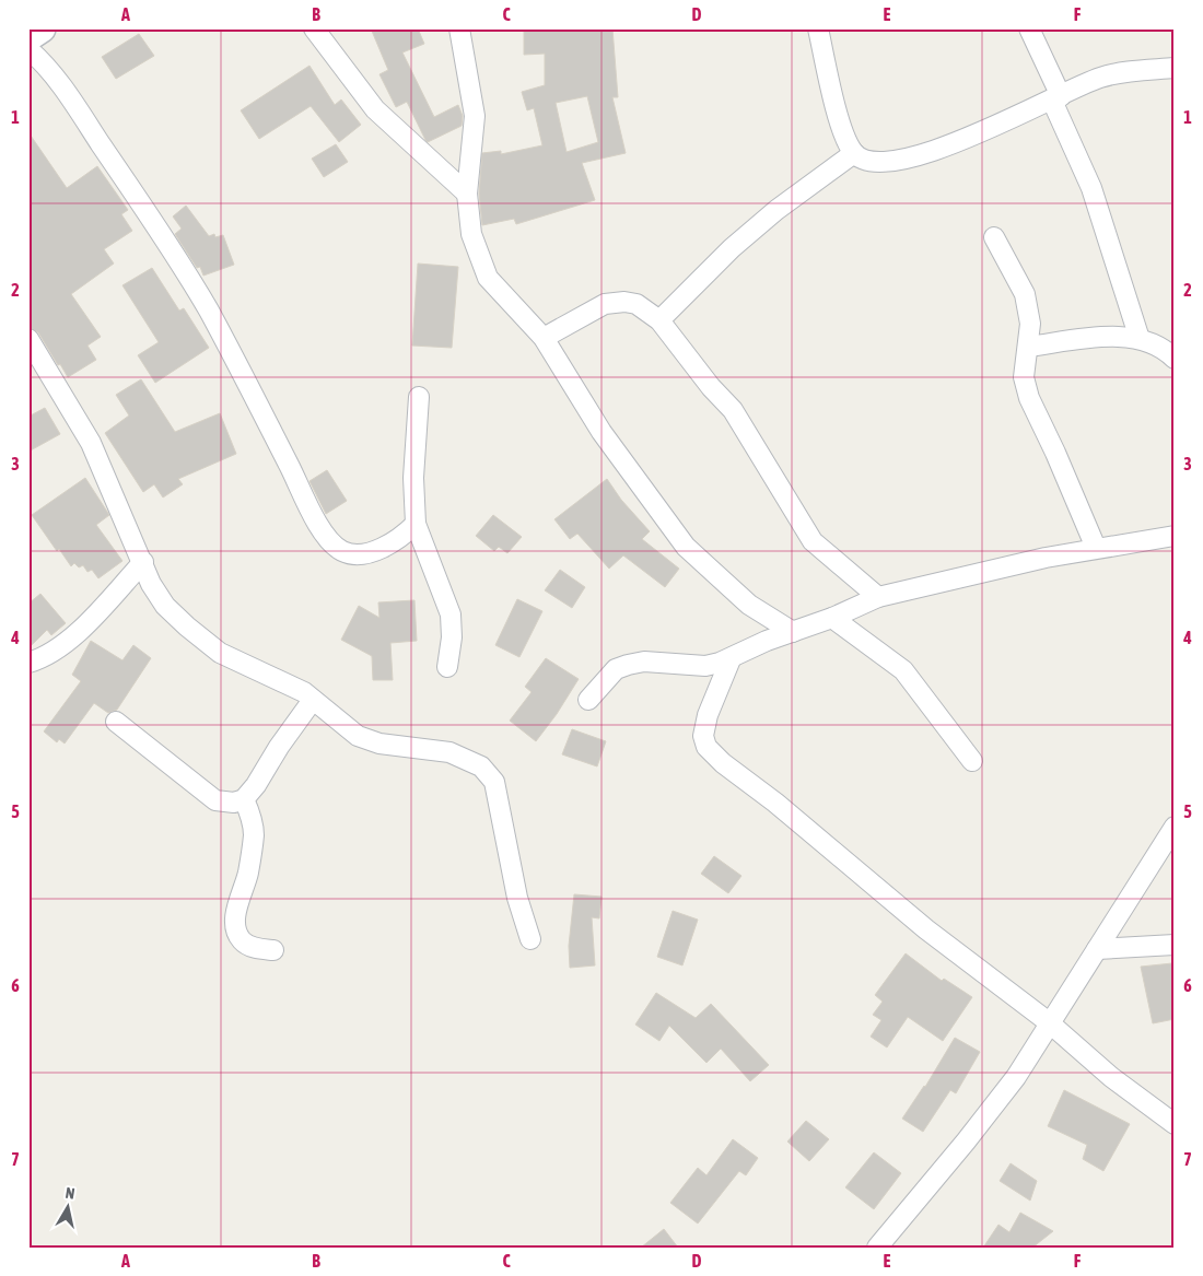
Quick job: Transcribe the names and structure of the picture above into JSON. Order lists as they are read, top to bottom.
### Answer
{
  "north": "top",
  "grid": {
    "columns": [
      "A",
      "B",
      "C",
      "D",
      "E",
      "F"
    ],
    "rows": [
      "1",
      "2",
      "3",
      "4",
      "5",
      "6",
      "7"
    ]
  }
}
